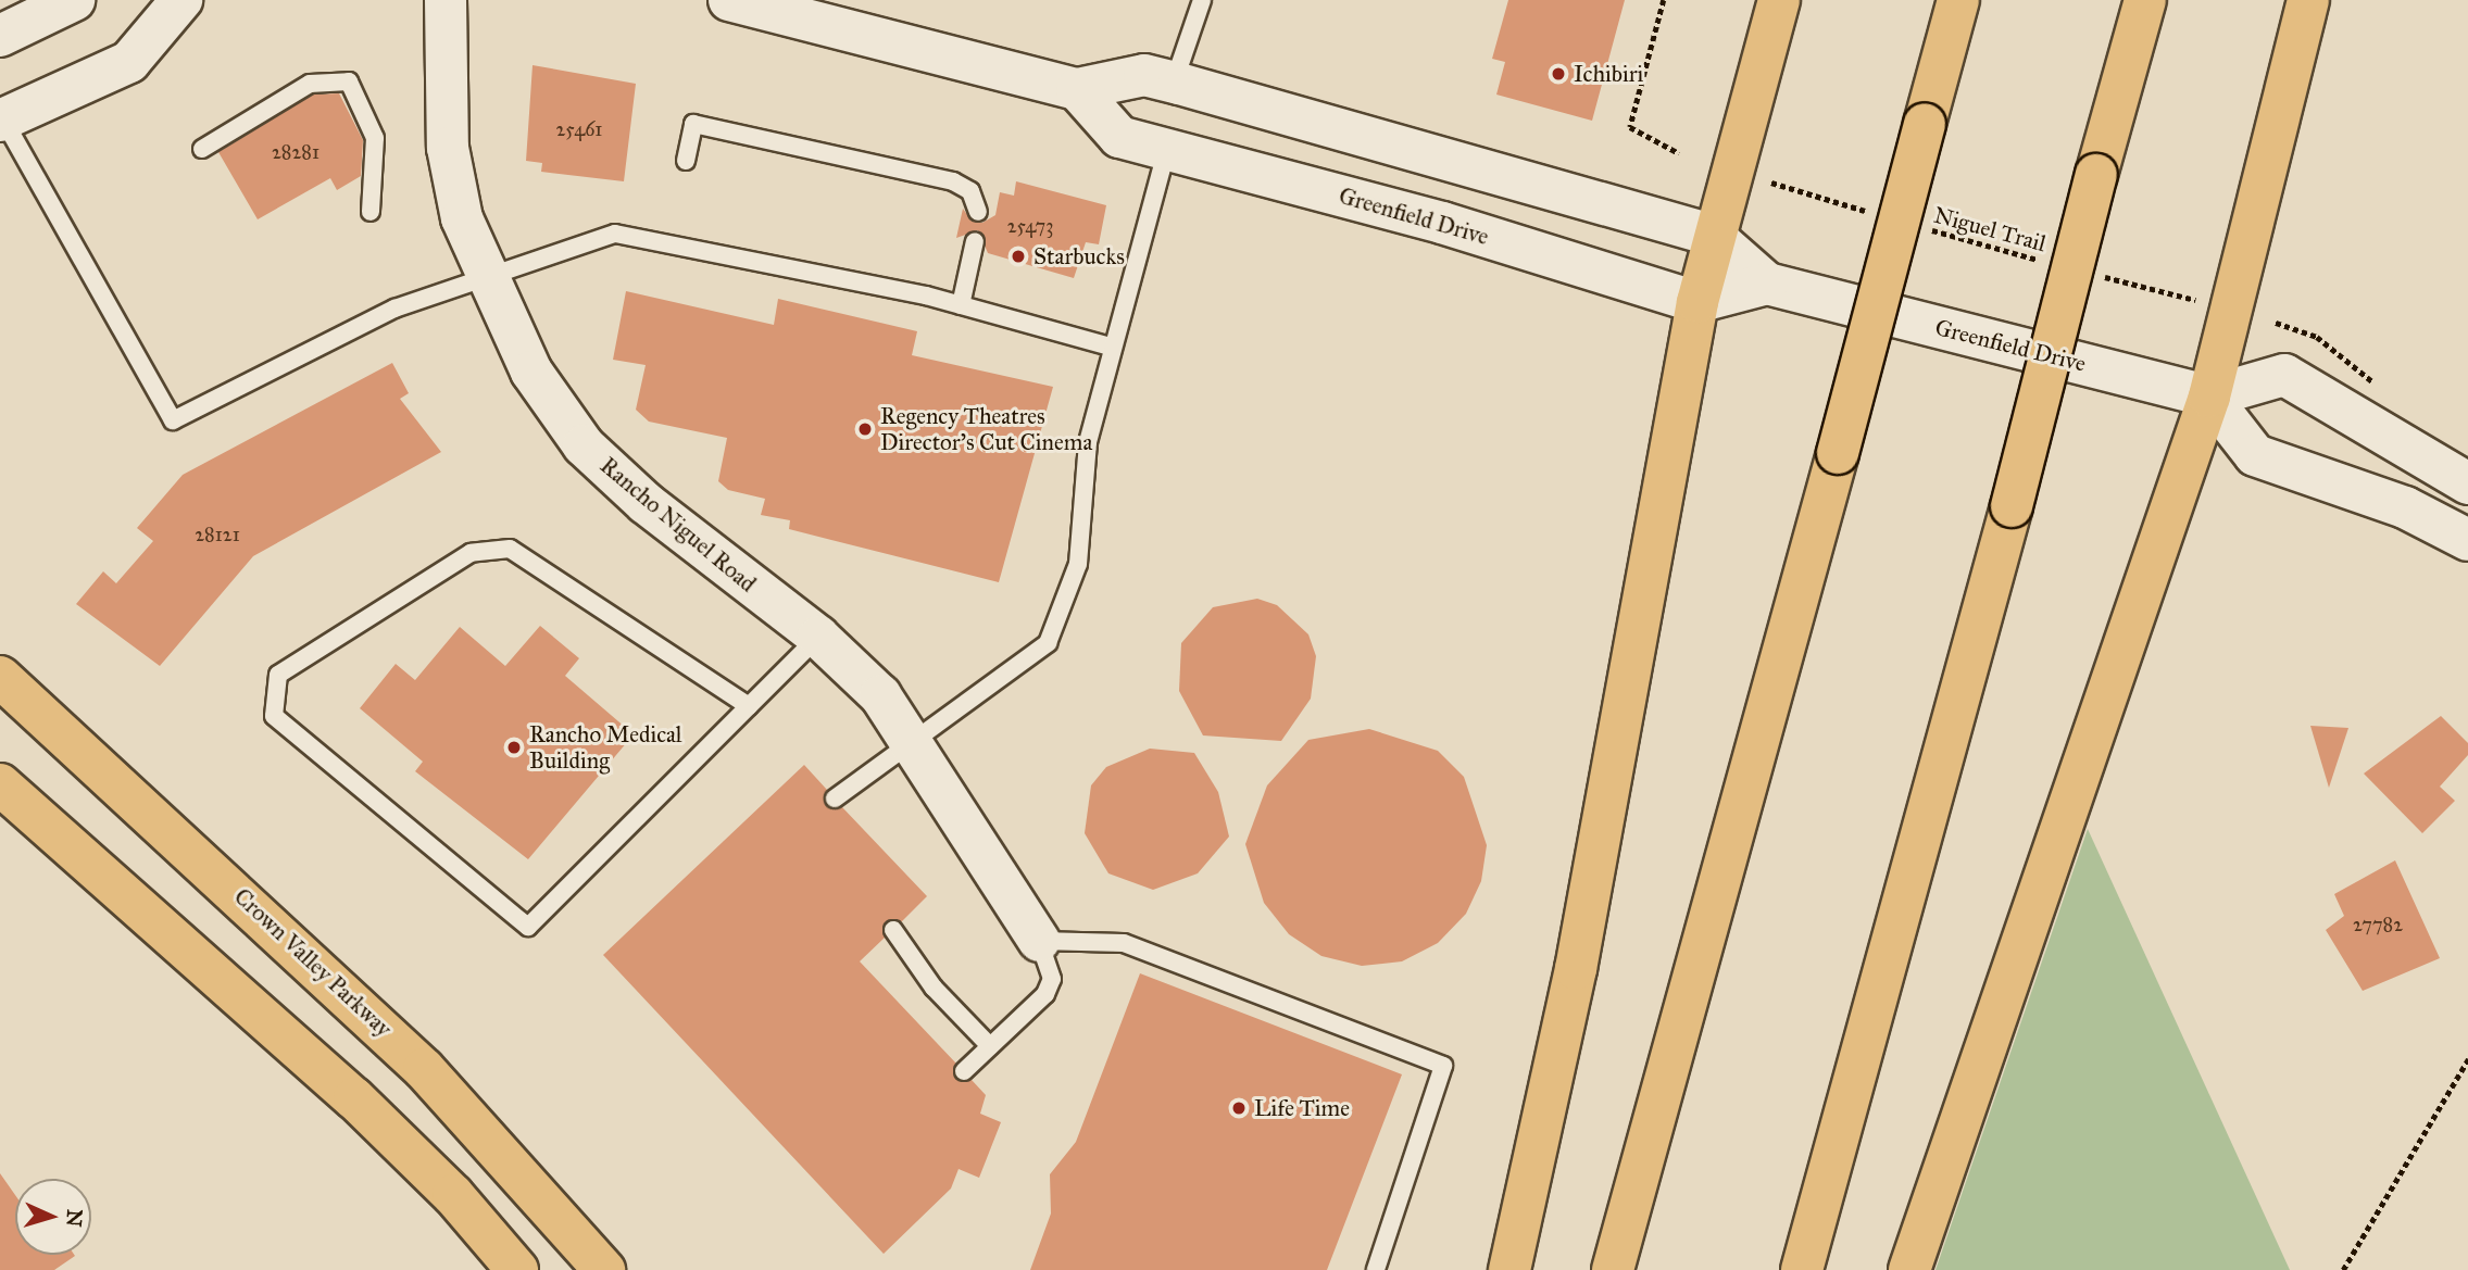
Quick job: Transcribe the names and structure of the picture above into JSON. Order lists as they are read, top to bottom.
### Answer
{
  "streets": {
    "main road": ["Greenfield Drive", "Rancho Niguel Road", "Crown Valley Parkway"],
    "path": ["Niguel Trail"]
  },
  "places": [
    "Ichibiri",
    "Starbucks",
    "Regency Theatres Director's Cut Cinema",
    "Rancho Medical Building",
    "Life Time"
  ],
  "house_numbers": [
    "25461",
    "28281",
    "25473",
    "28121",
    "27782"
  ],
  "north": "right"
}
